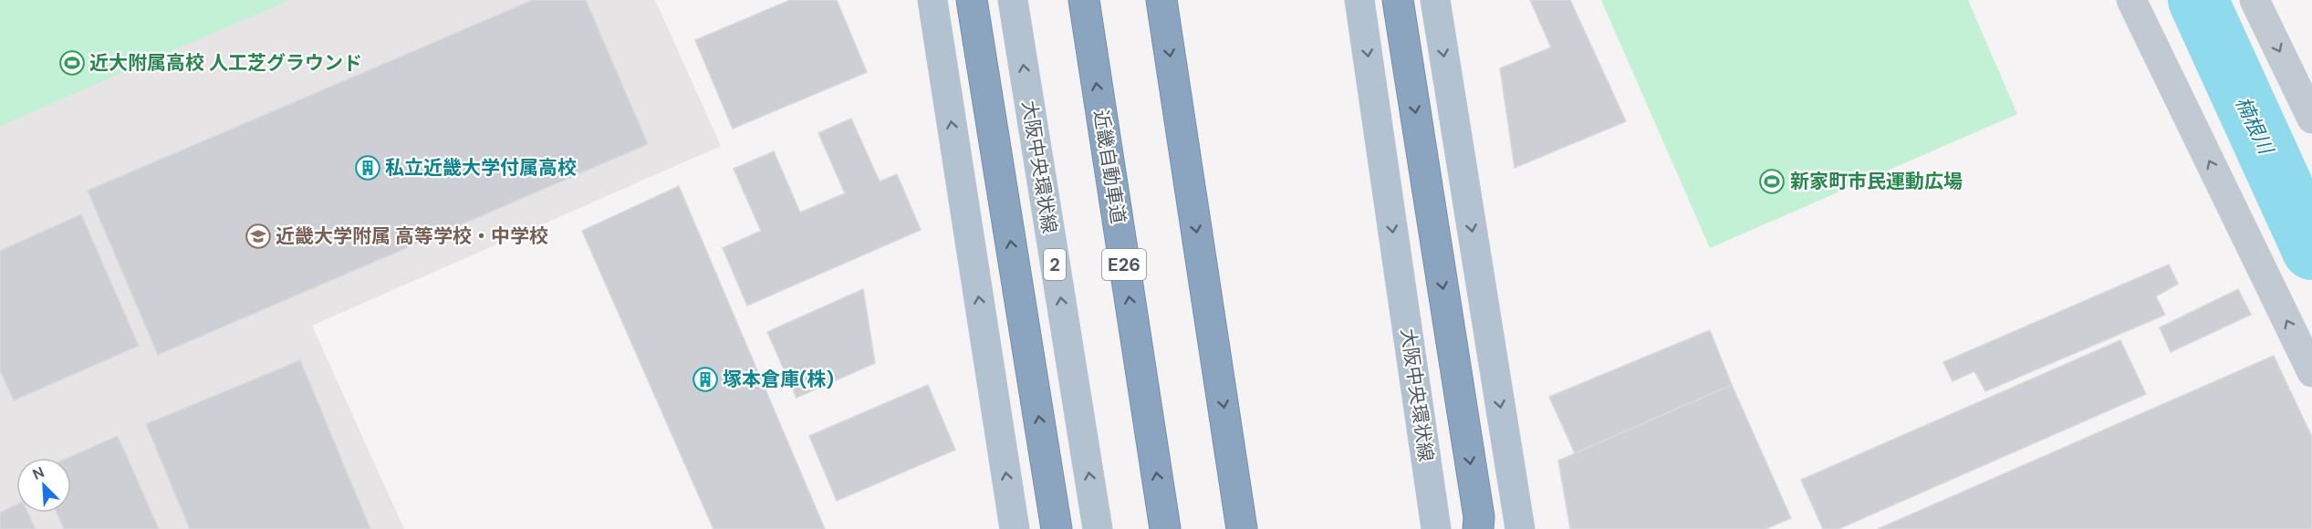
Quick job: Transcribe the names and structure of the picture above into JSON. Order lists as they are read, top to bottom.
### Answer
{
  "streets": {
    "highway": ["近畿自動車道", "E26"],
    "main road": ["大阪中央環状線", "2"]
  },
  "water": ["楠根川"],
  "places": {
    "sports": ["近大附属高校 人工芝グラウンド", "新家町市民運動広場"],
    "building": ["私立近畿大学付属高校", "塚本倉庫(株)"],
    "school or university": ["近畿大学附属 高等学校・中学校"]
  },
  "north": "top left"
}
